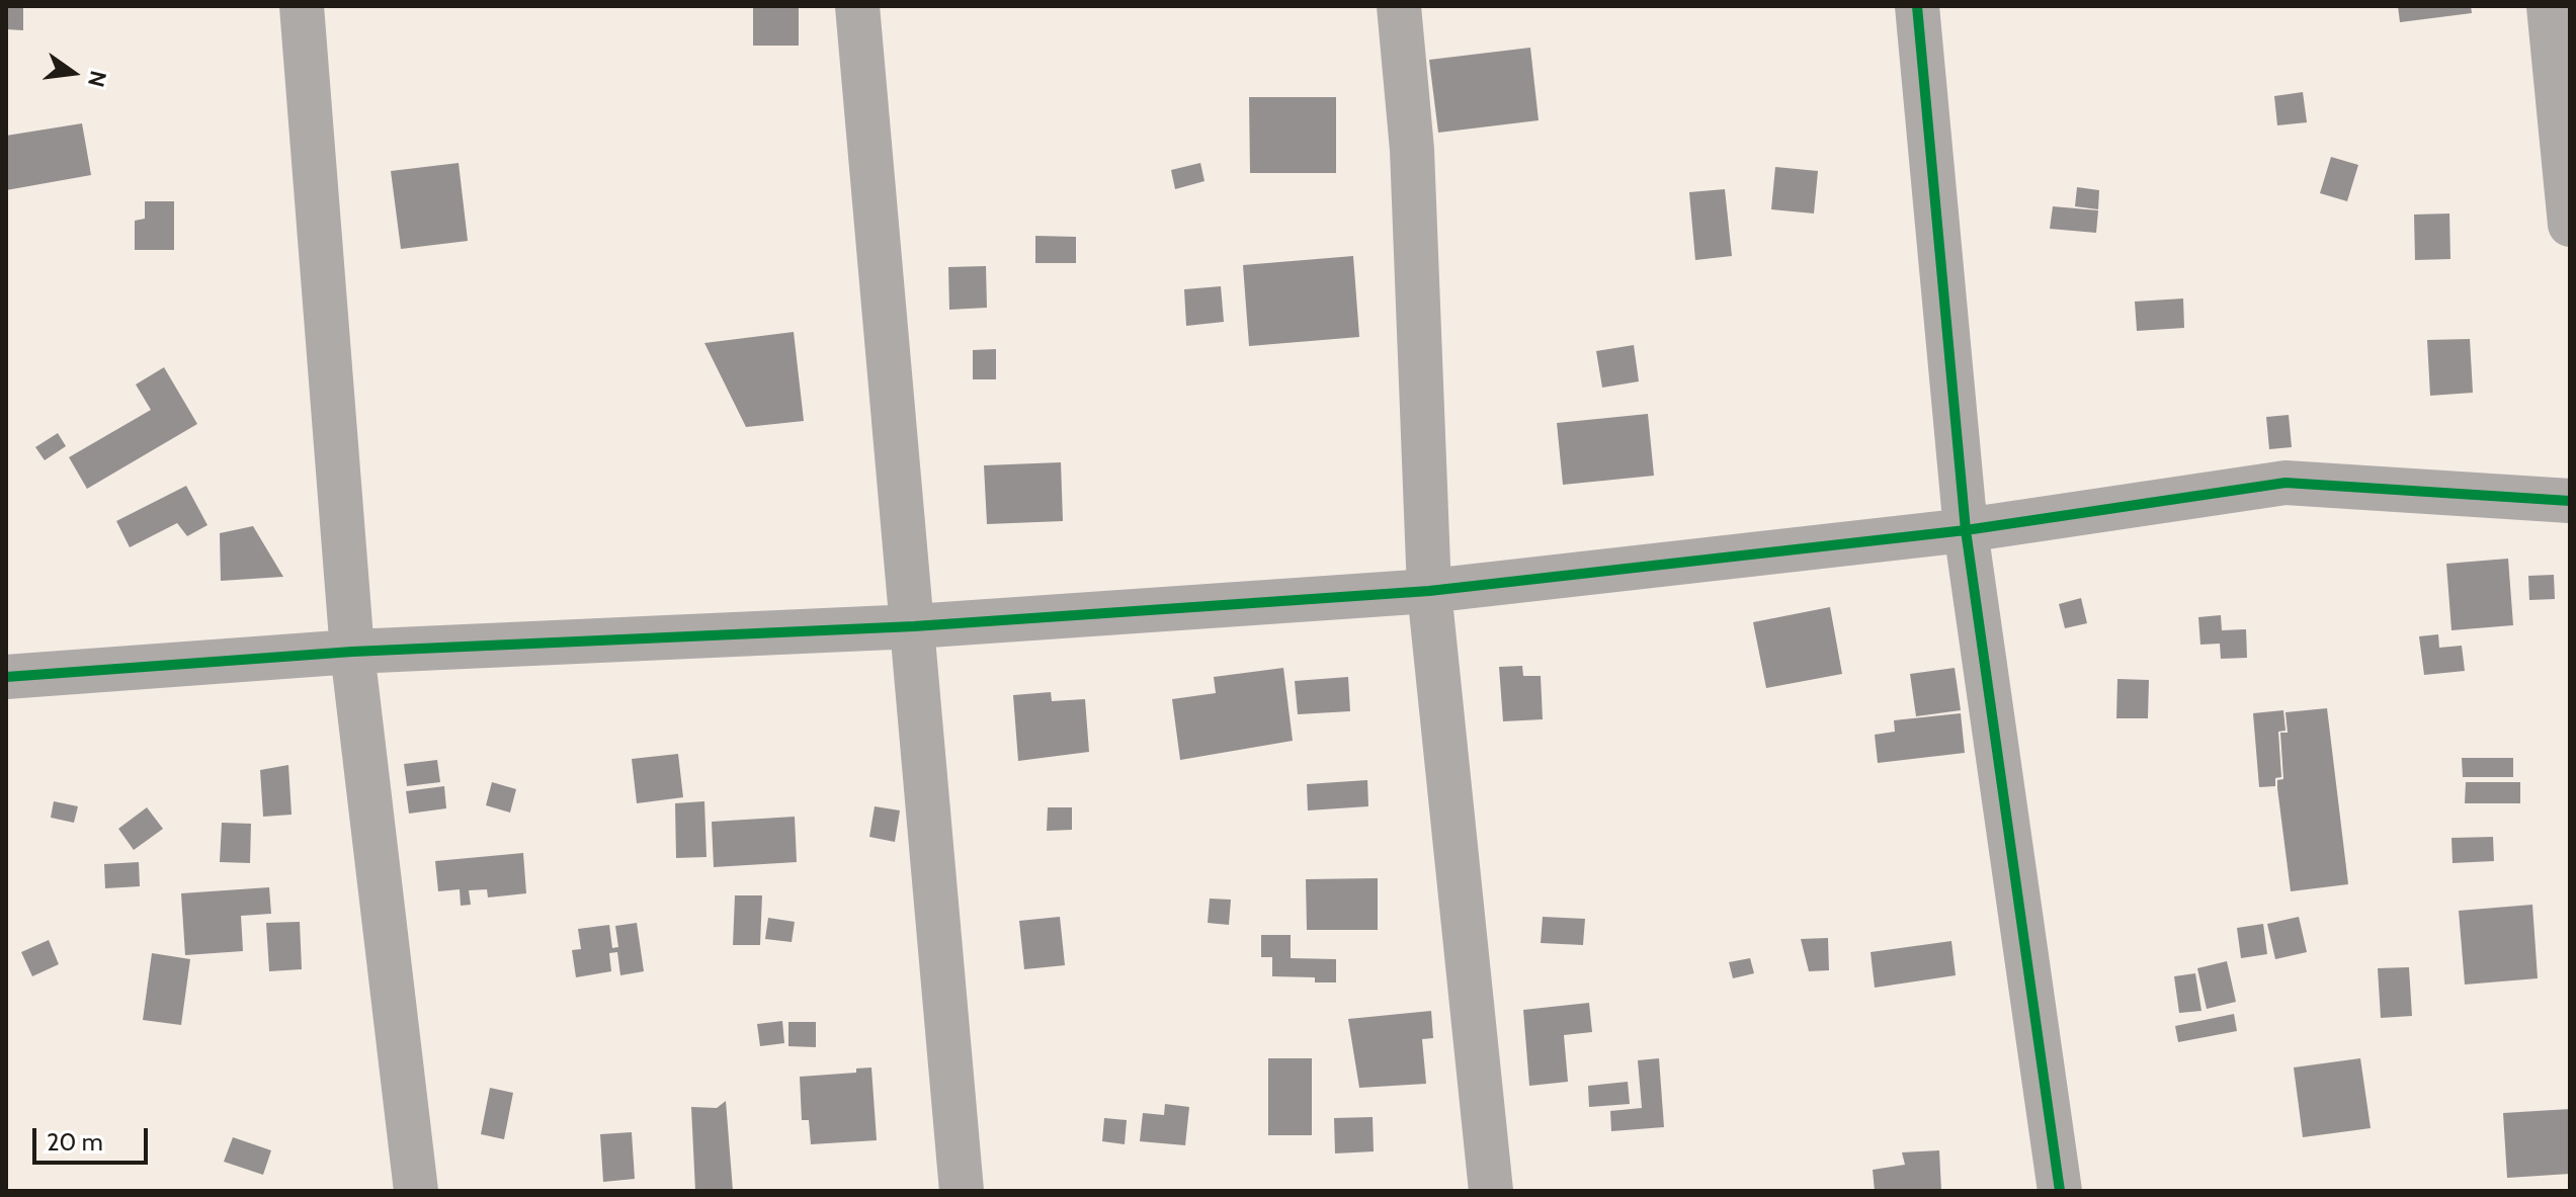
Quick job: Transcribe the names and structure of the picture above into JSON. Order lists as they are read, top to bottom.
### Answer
{
  "scale_bar": "20 m",
  "north": "right"
}
